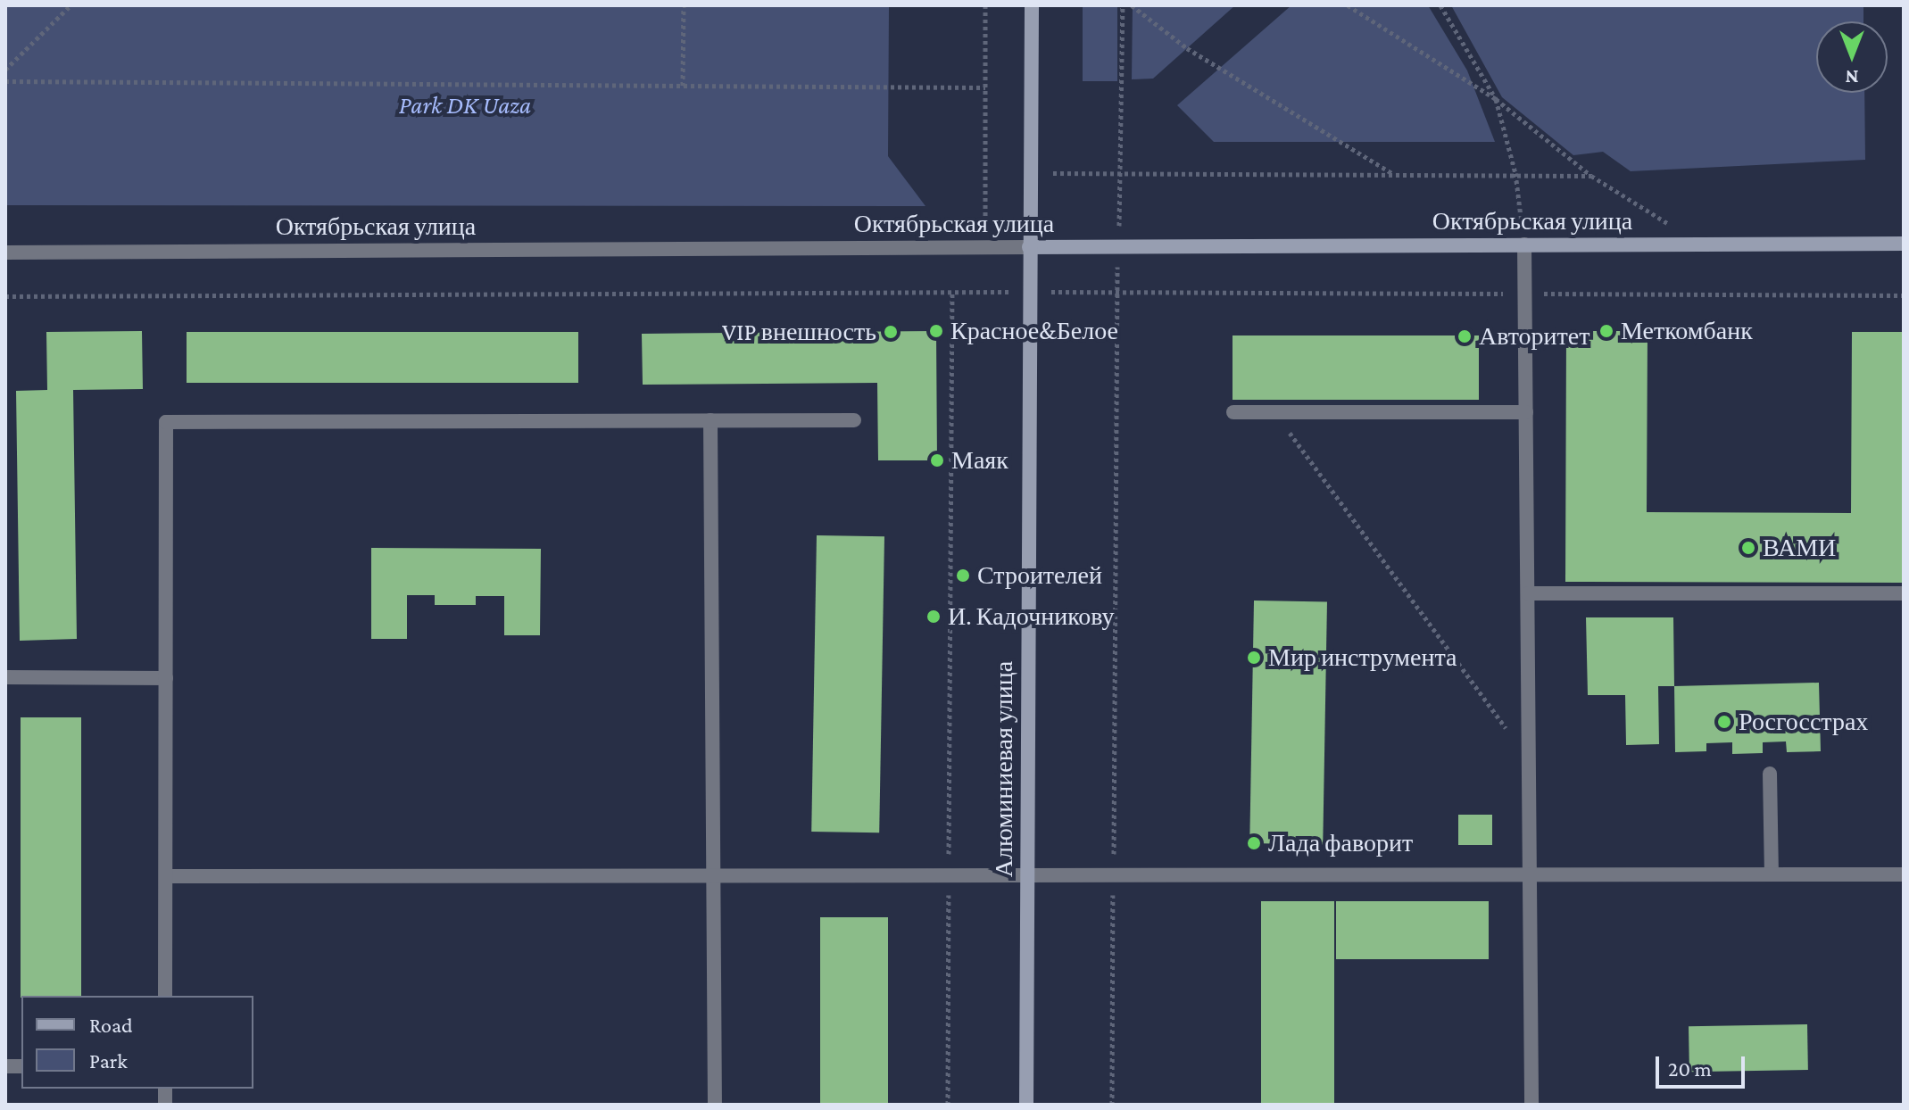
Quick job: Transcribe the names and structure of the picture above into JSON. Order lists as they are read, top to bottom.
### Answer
{
  "streets": {
    "main road": ["Октябрьская улица", "Алюминиевая улица"]
  },
  "crossings": [
    ["Октябрьская улица", "Алюминиевая улица"]
  ],
  "parks": ["Park DK Uaza"],
  "places": [
    "Красное&Белое",
    "Меткомбанк",
    "VIP внешность",
    "Авторитет",
    "Маяк",
    "ВАМИ",
    "Строителей",
    "И. Кадочникову",
    "Мир инструмента",
    "Росгосстрах",
    "Лада фаворит"
  ],
  "legend": ["Road", "Park"],
  "scale_bar": "20 m",
  "north": "bottom"
}
